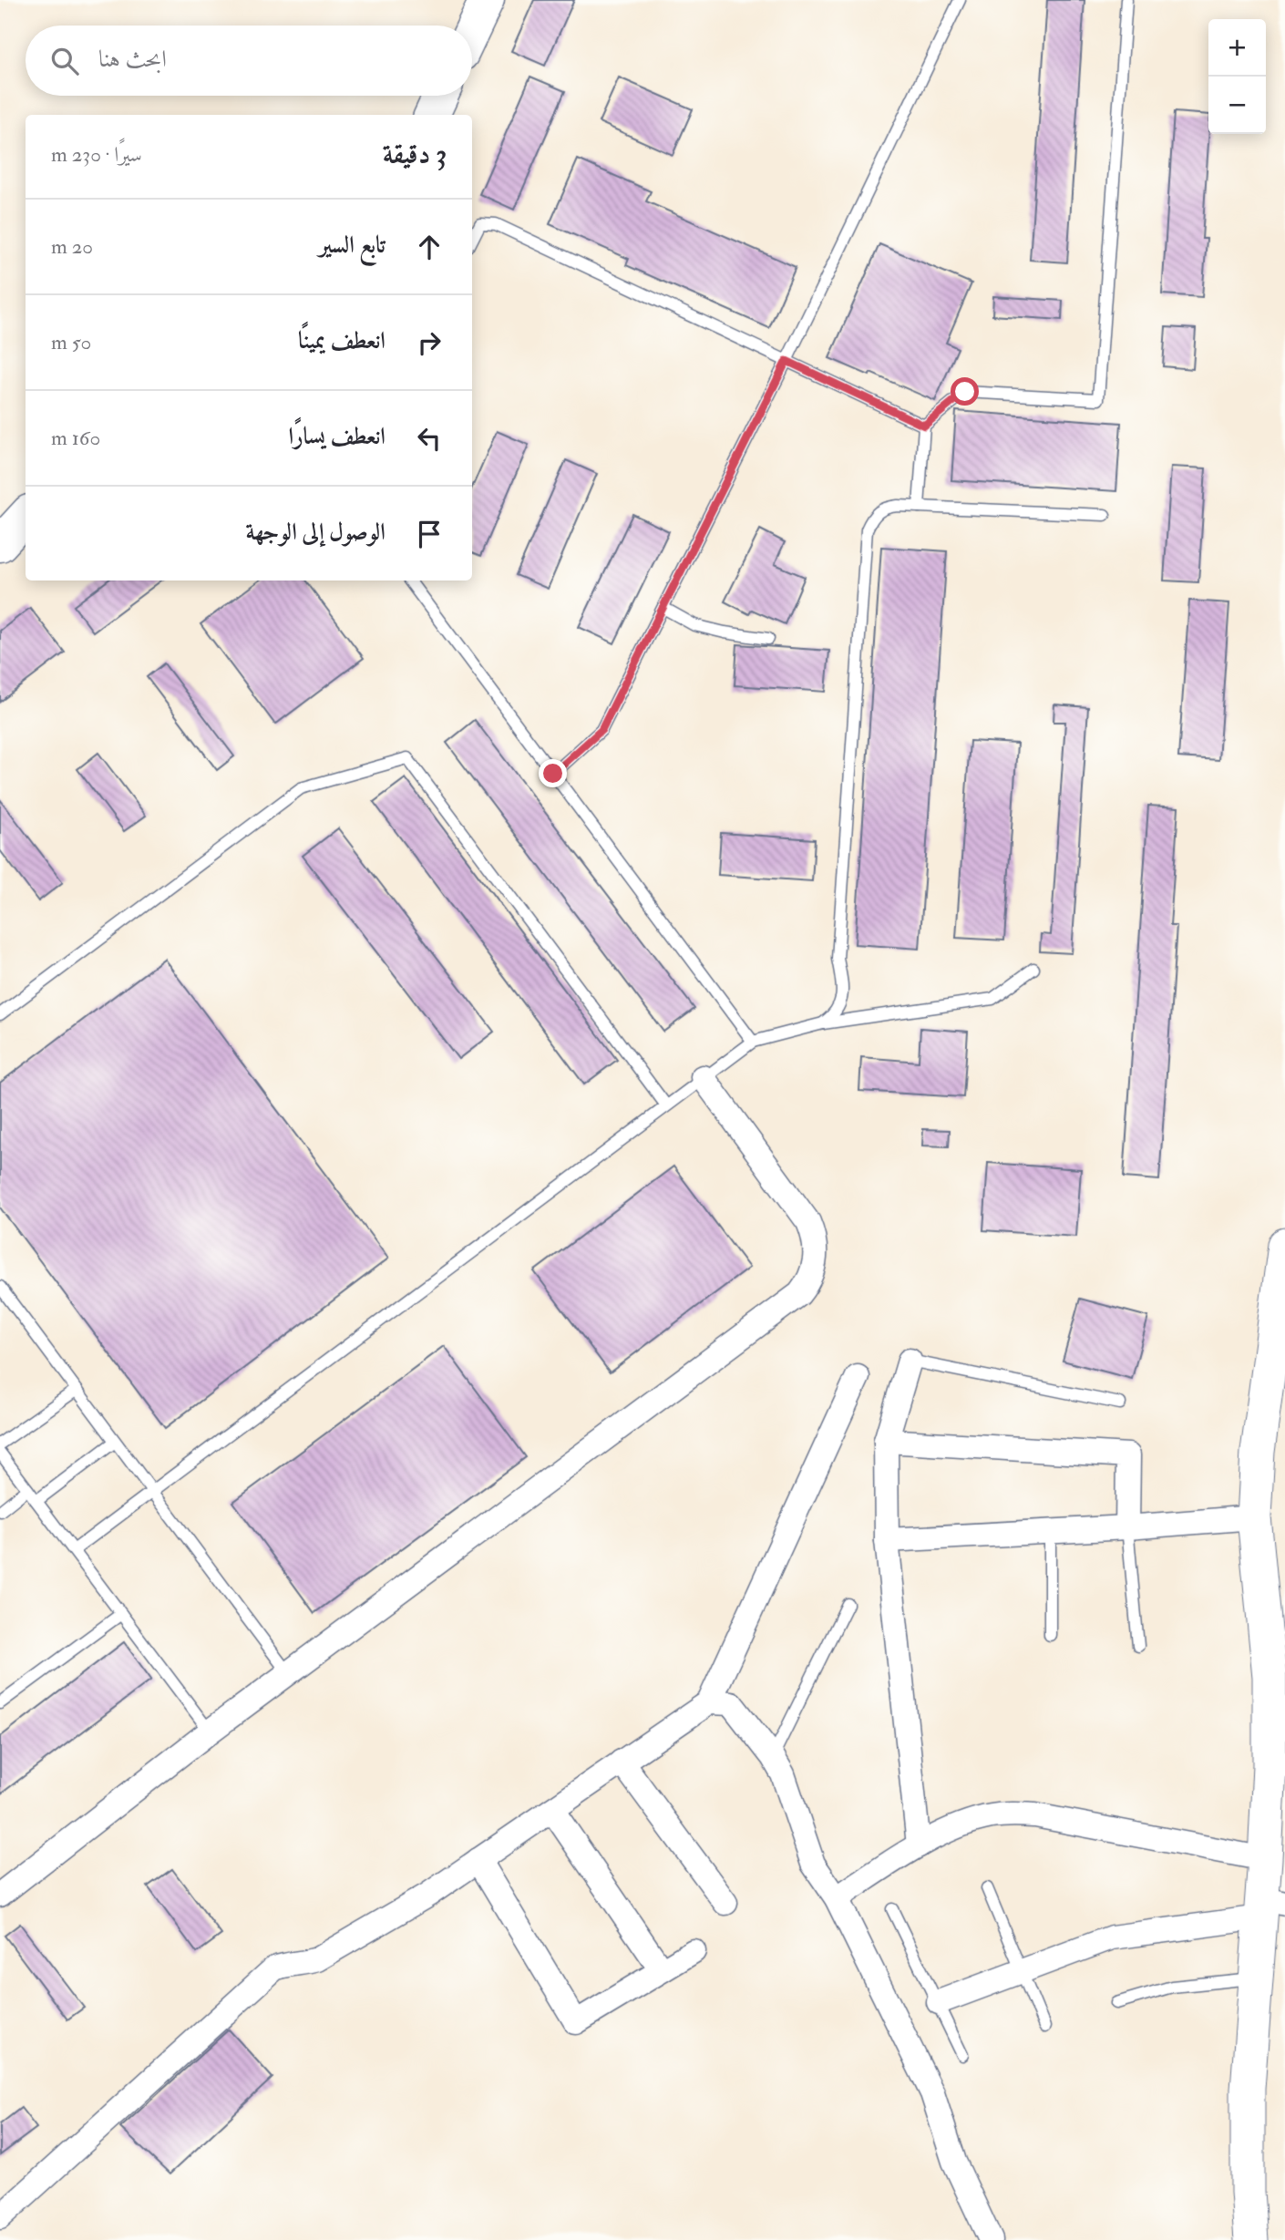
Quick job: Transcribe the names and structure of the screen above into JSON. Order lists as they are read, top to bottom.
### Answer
{
  "page": {
    "map_buttons": ["+", "−"],
    "search": "ابحث هنا",
    "heading": ["3 دقيقة", "سيرًا · 230 m"],
    "list": [
      ["تابع السير", "20 m"],
      ["انعطف يمينًا", "50 m"],
      ["انعطف يسارًا", "160 m"],
      "الوصول إلى الوجهة"
    ]
  }
}
